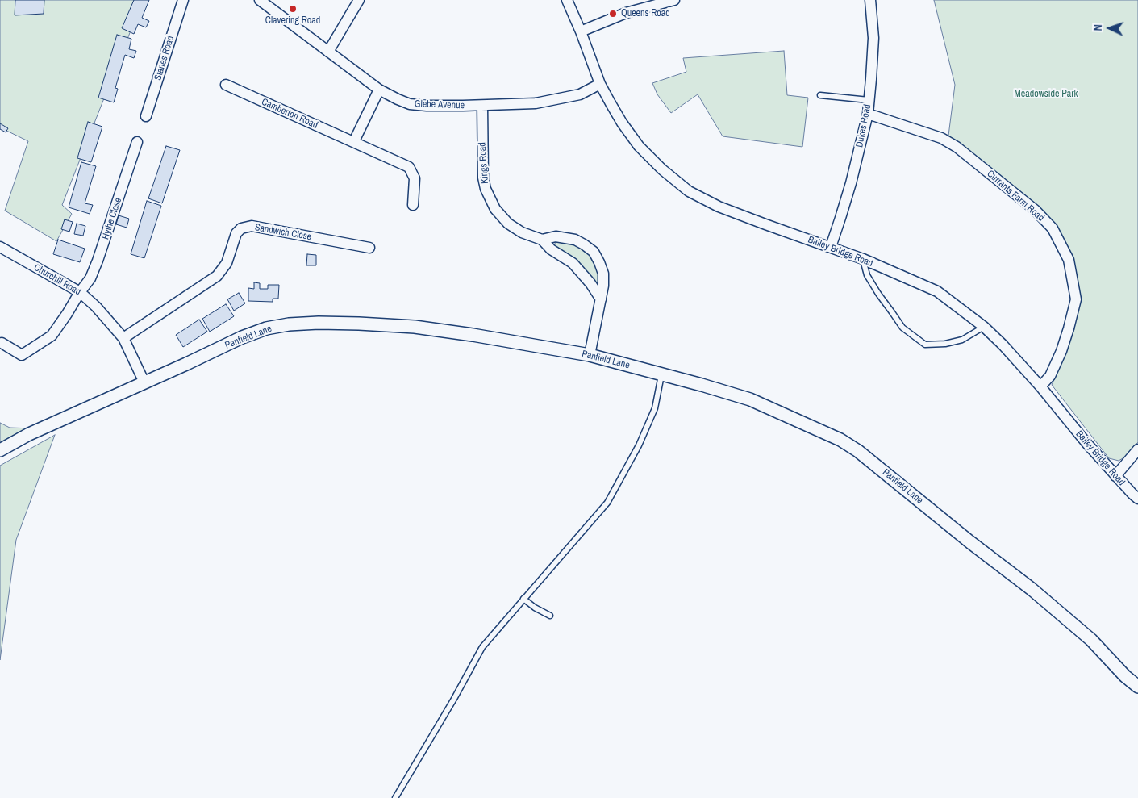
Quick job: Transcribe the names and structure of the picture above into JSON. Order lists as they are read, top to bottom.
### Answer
{
  "streets": {
    "street": [
      "Stanes Road",
      "Glebe Avenue",
      "Camberton Road",
      "Dukes Road",
      "Kings Road",
      "Currants Farm Road",
      "Hythe Close",
      "Sandwich Close",
      "Bailey Bridge Road",
      "Churchill Road",
      "Panfield Lane"
    ]
  },
  "crossings": [
    ["Glebe Avenue", "Kings Road"],
    ["Glebe Avenue", "Bailey Bridge Road"],
    ["Dukes Road", "Currants Farm Road"],
    ["Dukes Road", "Bailey Bridge Road"],
    ["Kings Road", "Panfield Lane"],
    ["Currants Farm Road", "Bailey Bridge Road"],
    ["Hythe Close", "Churchill Road"],
    ["Sandwich Close", "Churchill Road"],
    ["Churchill Road", "Panfield Lane"]
  ],
  "parks": ["Meadowside Park"],
  "places": ["Clavering Road", "Queens Road"],
  "north": "left"
}
